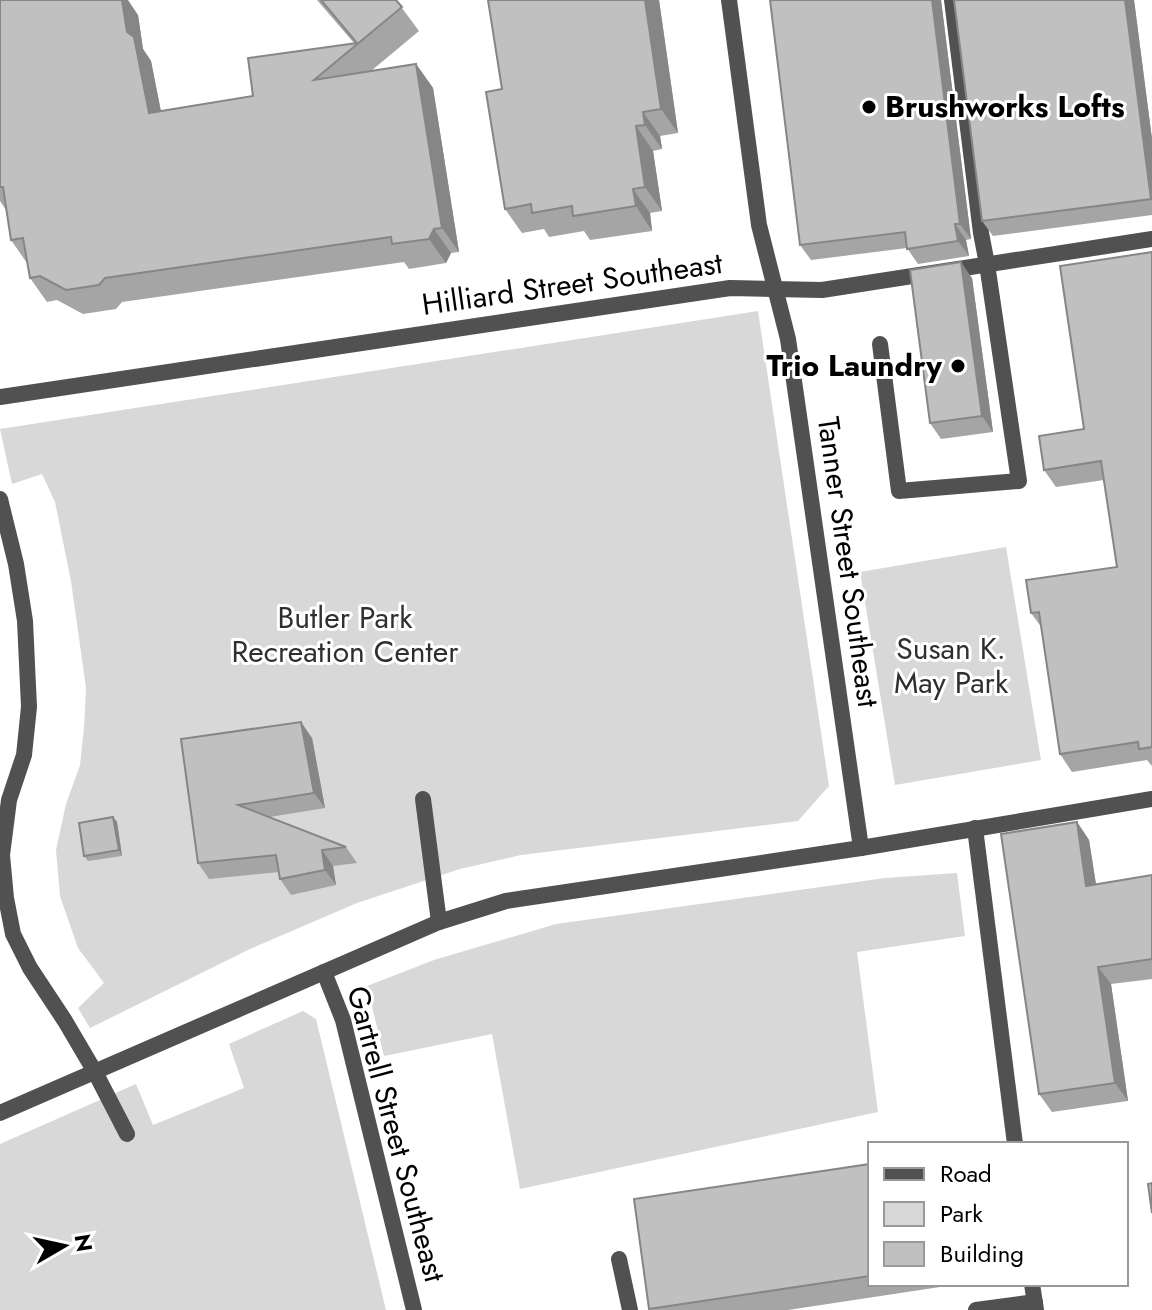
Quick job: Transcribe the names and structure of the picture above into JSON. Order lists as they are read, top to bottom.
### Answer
{
  "streets": {
    "street": ["Hilliard Street Southeast", "Tanner Street Southeast", "Gartrell Street Southeast"]
  },
  "crossings": [
    ["Hilliard Street Southeast", "Tanner Street Southeast"]
  ],
  "parks": ["Butler Park Recreation Center", "Susan K. May Park"],
  "places": ["Brushworks Lofts", "Trio Laundry"],
  "legend": ["Road", "Park", "Building"],
  "north": "right"
}
